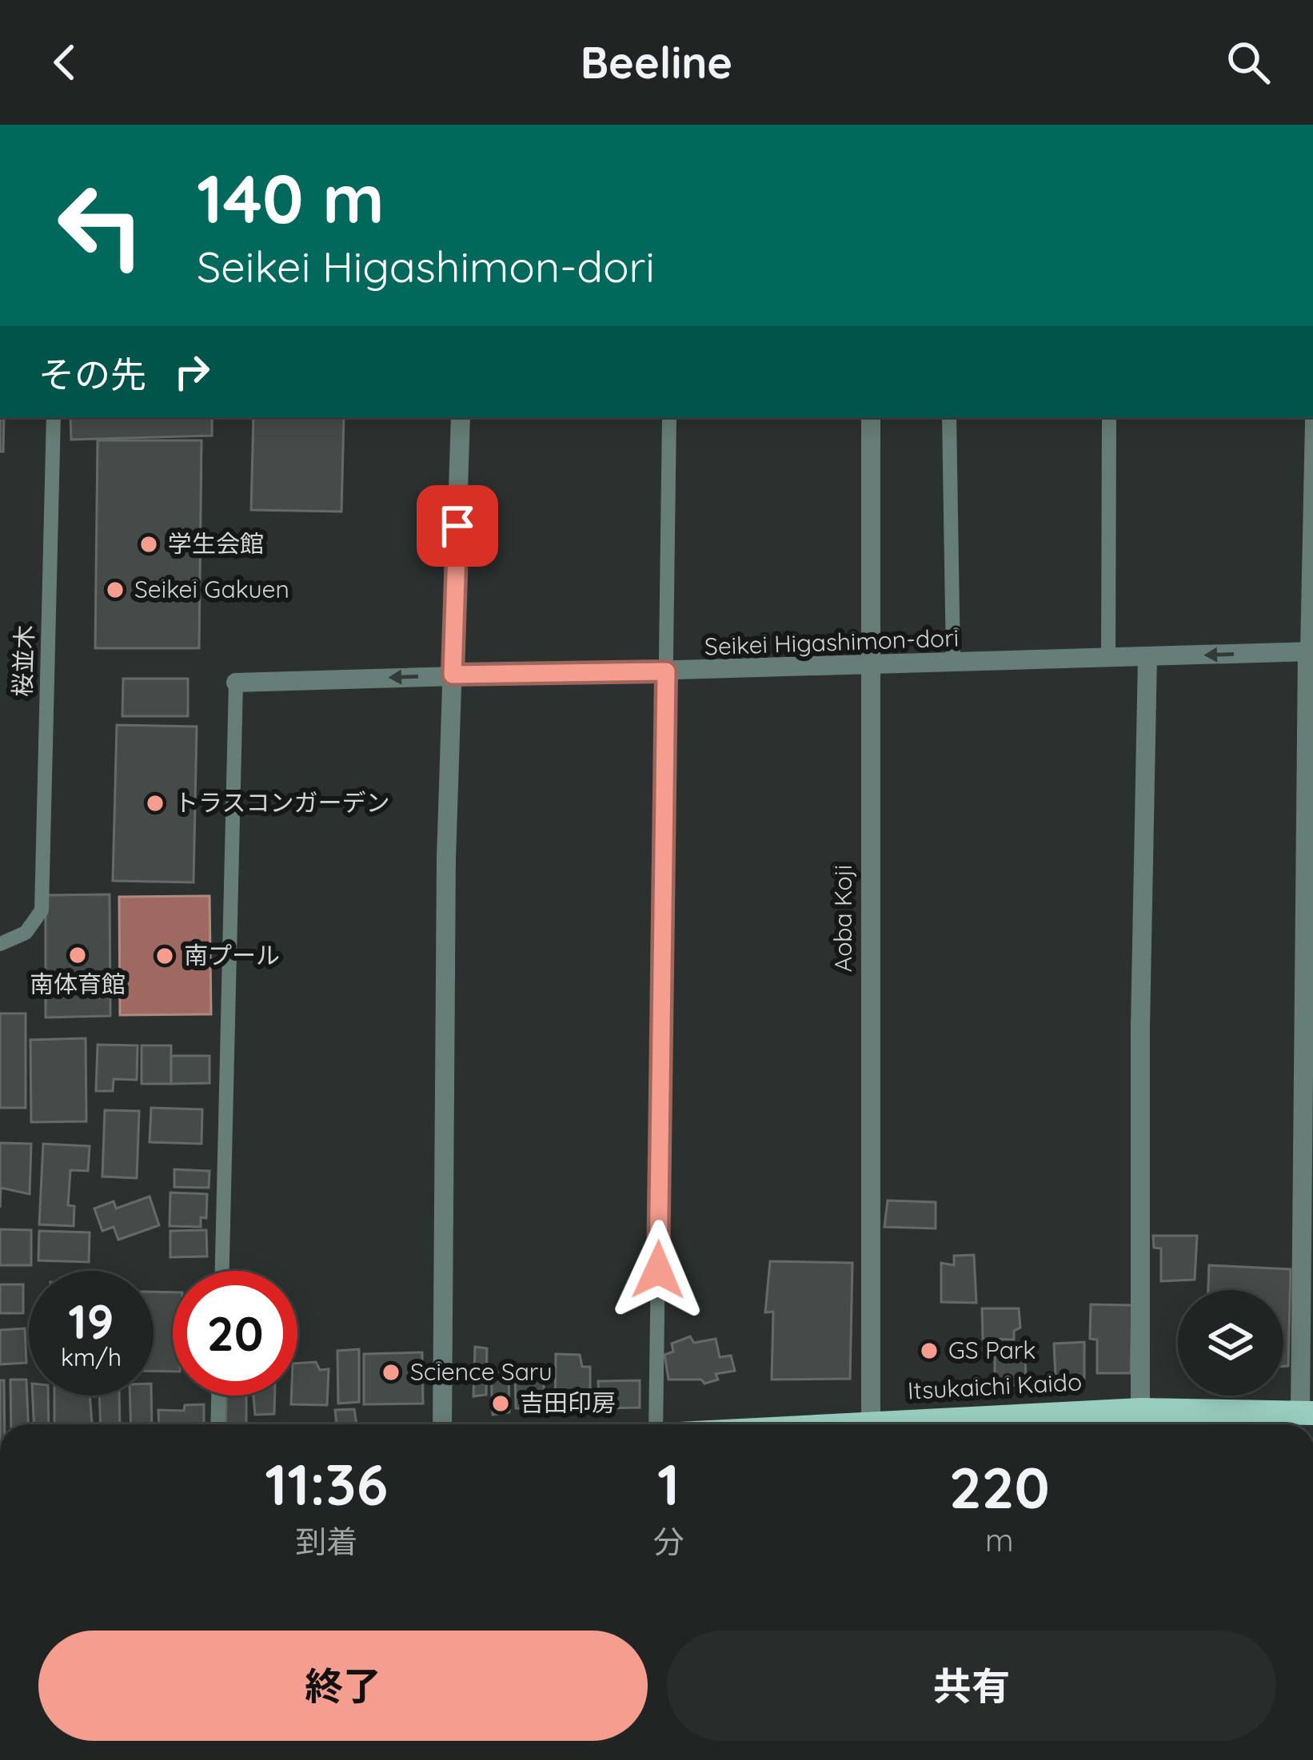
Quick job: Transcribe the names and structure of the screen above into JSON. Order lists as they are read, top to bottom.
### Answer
{
  "streets": {
    "main road": ["Itsukaichi Kaido"],
    "street": ["Seikei Higashimon-dori", "Aoba Koji"],
    "lane": ["桜並木"]
  },
  "crossings": [
    ["Seikei Higashimon-dori", "Aoba Koji"],
    ["Aoba Koji", "Itsukaichi Kaido"]
  ],
  "one_way": ["Seikei Higashimon-dori"],
  "places": [
    "学生会館",
    "Seikei Gakuen",
    "トラスコンガーデン",
    "南体育館",
    "南プール",
    "GS Park",
    "Science Saru",
    "吉田印房"
  ],
  "page": {
    "header": "Beeline",
    "turn": ["140 m", "Seikei Higashimon-dori"],
    "then": "その先",
    "speed": "19 km/h",
    "limit": "20",
    "eta": [
      "11:36",
      "到着",
      "1",
      "分",
      "220",
      "m"
    ],
    "buttons": ["終了", "共有"]
  }
}
